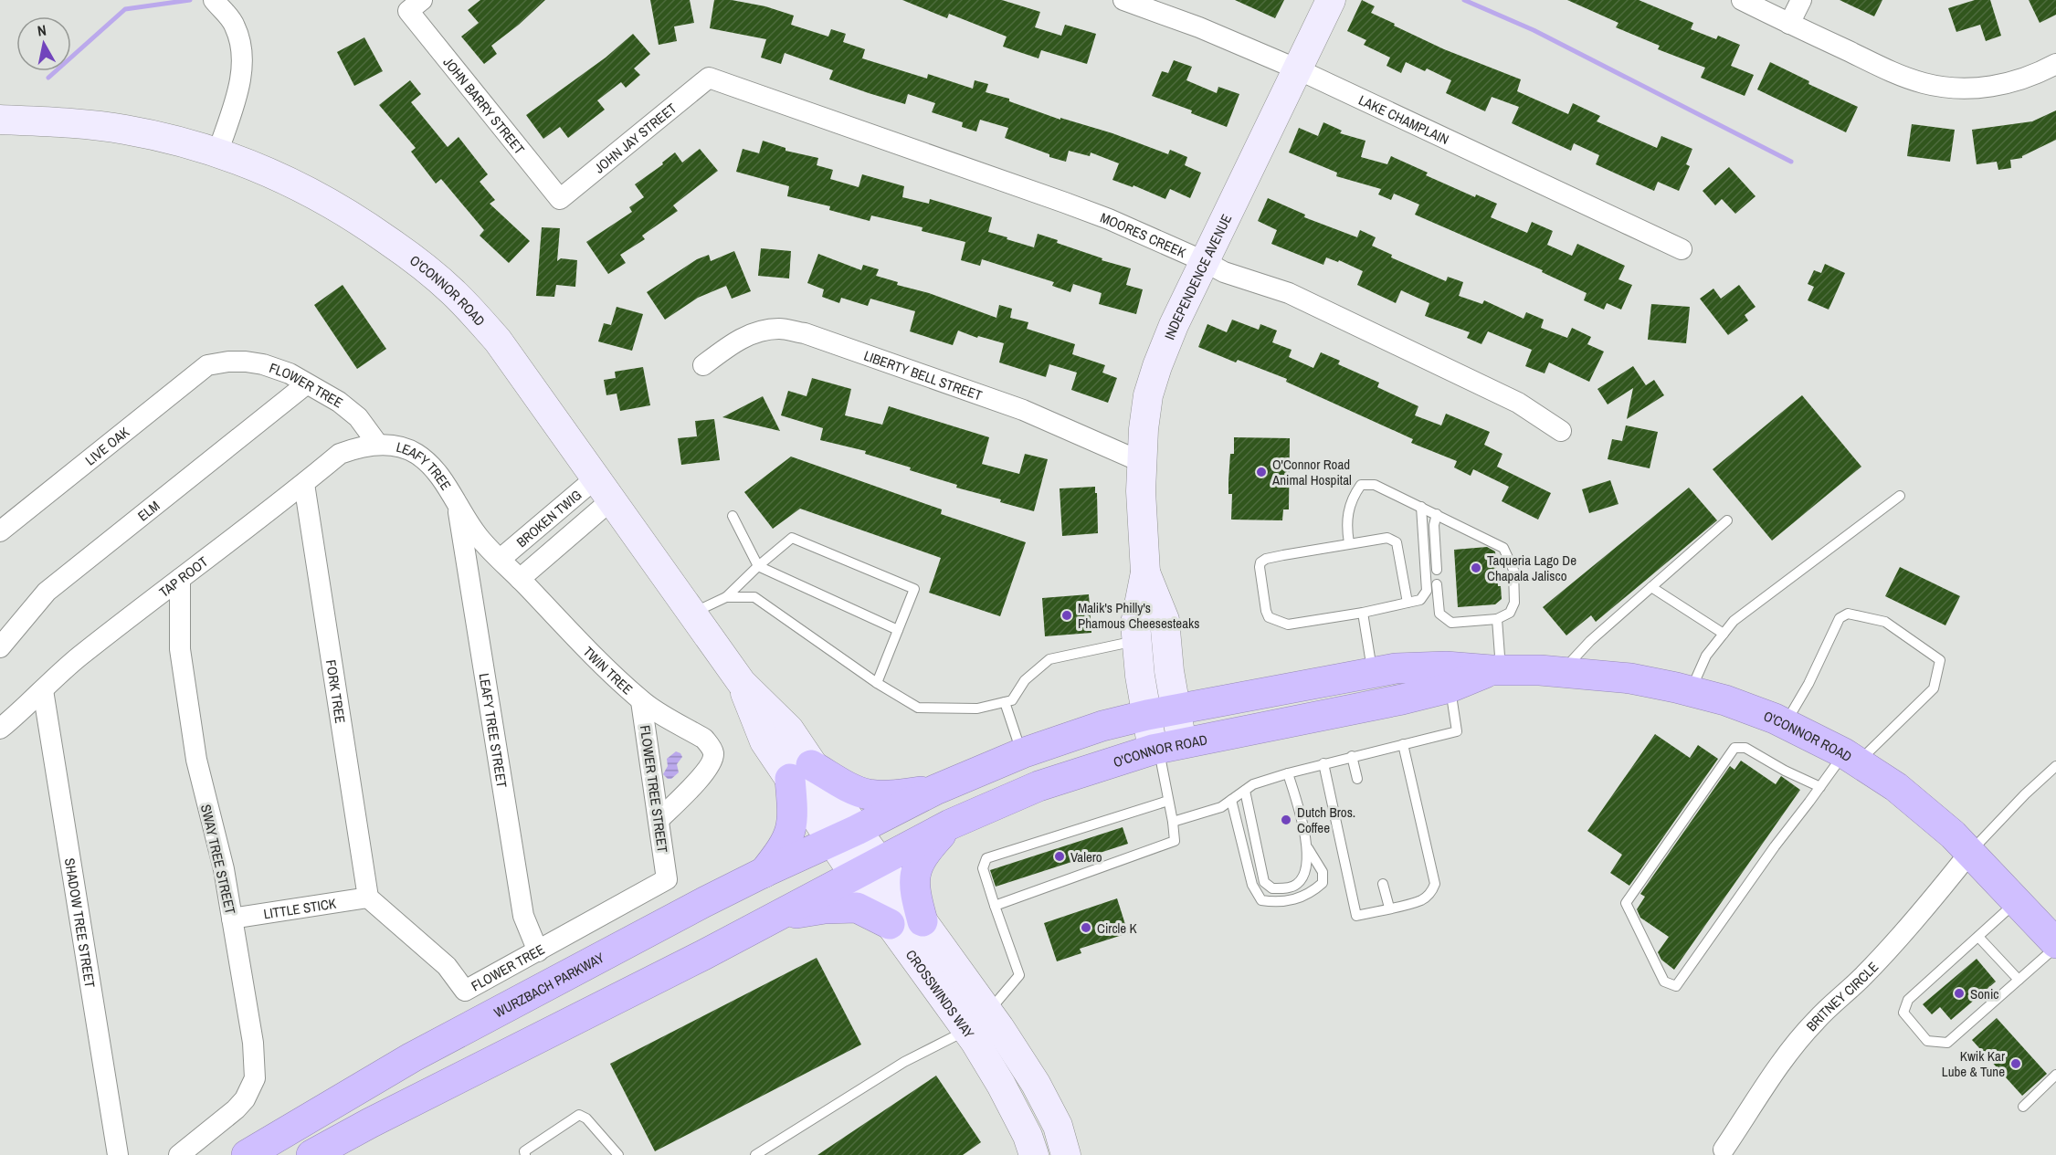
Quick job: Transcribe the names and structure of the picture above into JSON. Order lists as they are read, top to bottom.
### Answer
{
  "streets": {
    "highway": ["O'CONNOR ROAD", "WURZBACH PARKWAY"],
    "main road": ["INDEPENDENCE AVENUE", "CROSSWINDS WAY"],
    "street": [
      "JOHN BARRY STREET",
      "LAKE CHAMPLAIN",
      "JOHN JAY STREET",
      "MOORES CREEK",
      "LIBERTY BELL STREET",
      "FLOWER TREE",
      "LIVE OAK",
      "LEAFY TREE",
      "ELM",
      "BROKEN TWIG",
      "TAP ROOT",
      "TWIN TREE",
      "FORK TREE",
      "LEAFY TREE STREET",
      "FLOWER TREE STREET",
      "SWAY TREE STREET",
      "LITTLE STICK",
      "SHADOW TREE STREET",
      "BRITNEY CIRCLE"
    ]
  },
  "crossings": [
    ["JOHN BARRY STREET", "JOHN JAY STREET"],
    ["LAKE CHAMPLAIN", "INDEPENDENCE AVENUE"],
    ["JOHN JAY STREET", "MOORES CREEK"],
    ["MOORES CREEK", "INDEPENDENCE AVENUE"],
    ["INDEPENDENCE AVENUE", "O'CONNOR ROAD"],
    ["INDEPENDENCE AVENUE", "LIBERTY BELL STREET"],
    ["O'CONNOR ROAD", "BROKEN TWIG"],
    ["O'CONNOR ROAD", "WURZBACH PARKWAY"],
    ["O'CONNOR ROAD", "CROSSWINDS WAY"],
    ["O'CONNOR ROAD", "BRITNEY CIRCLE"],
    ["FLOWER TREE", "LIVE OAK"],
    ["FLOWER TREE", "LEAFY TREE"],
    ["FLOWER TREE", "ELM"],
    ["FLOWER TREE", "TAP ROOT"],
    ["FLOWER TREE", "FORK TREE"],
    ["FLOWER TREE", "LEAFY TREE STREET"],
    ["FLOWER TREE", "FLOWER TREE STREET"],
    ["FLOWER TREE", "LITTLE STICK"],
    ["LEAFY TREE", "TAP ROOT"],
    ["LEAFY TREE", "TWIN TREE"],
    ["LEAFY TREE", "LEAFY TREE STREET"],
    ["BROKEN TWIG", "TWIN TREE"],
    ["TAP ROOT", "FORK TREE"],
    ["TAP ROOT", "SWAY TREE STREET"],
    ["TAP ROOT", "SHADOW TREE STREET"],
    ["TWIN TREE", "LEAFY TREE STREET"],
    ["TWIN TREE", "FLOWER TREE STREET"],
    ["FORK TREE", "LITTLE STICK"],
    ["SWAY TREE STREET", "LITTLE STICK"]
  ],
  "places": [
    "O'Connor Road Animal Hospital",
    "Taqueria Lago De Chapala Jalisco",
    "Malik's Philly's Phamous Cheesesteaks",
    "Dutch Bros. Coffee",
    "Valero",
    "Circle K",
    "Sonic",
    "Kwik Kar Lube & Tune"
  ],
  "north": "top"
}
